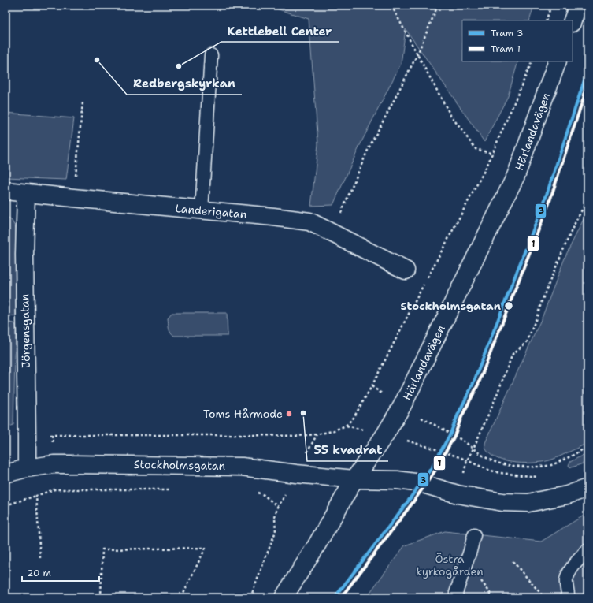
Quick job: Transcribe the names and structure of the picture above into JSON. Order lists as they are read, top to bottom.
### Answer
{
  "streets": {
    "street": [
      "Härlandavägen",
      "Landerigatan",
      "Jörgensgatan",
      "Stockholmsgatan"
    ]
  },
  "crossings": [
    ["Härlandavägen", "Stockholmsgatan"],
    ["Landerigatan", "Jörgensgatan"],
    ["Jörgensgatan", "Stockholmsgatan"]
  ],
  "parks": ["Östra kyrkogården"],
  "places": [
    "Redbergskyrkan",
    "Kettlebell Center",
    "Stockholmsgatan",
    "55 kvadrat",
    "Toms Hårmode"
  ],
  "lines": ["tram line 3", "tram line 1"],
  "legend": ["Tram 3", "Tram 1"],
  "scale_bar": "20 m"
}
